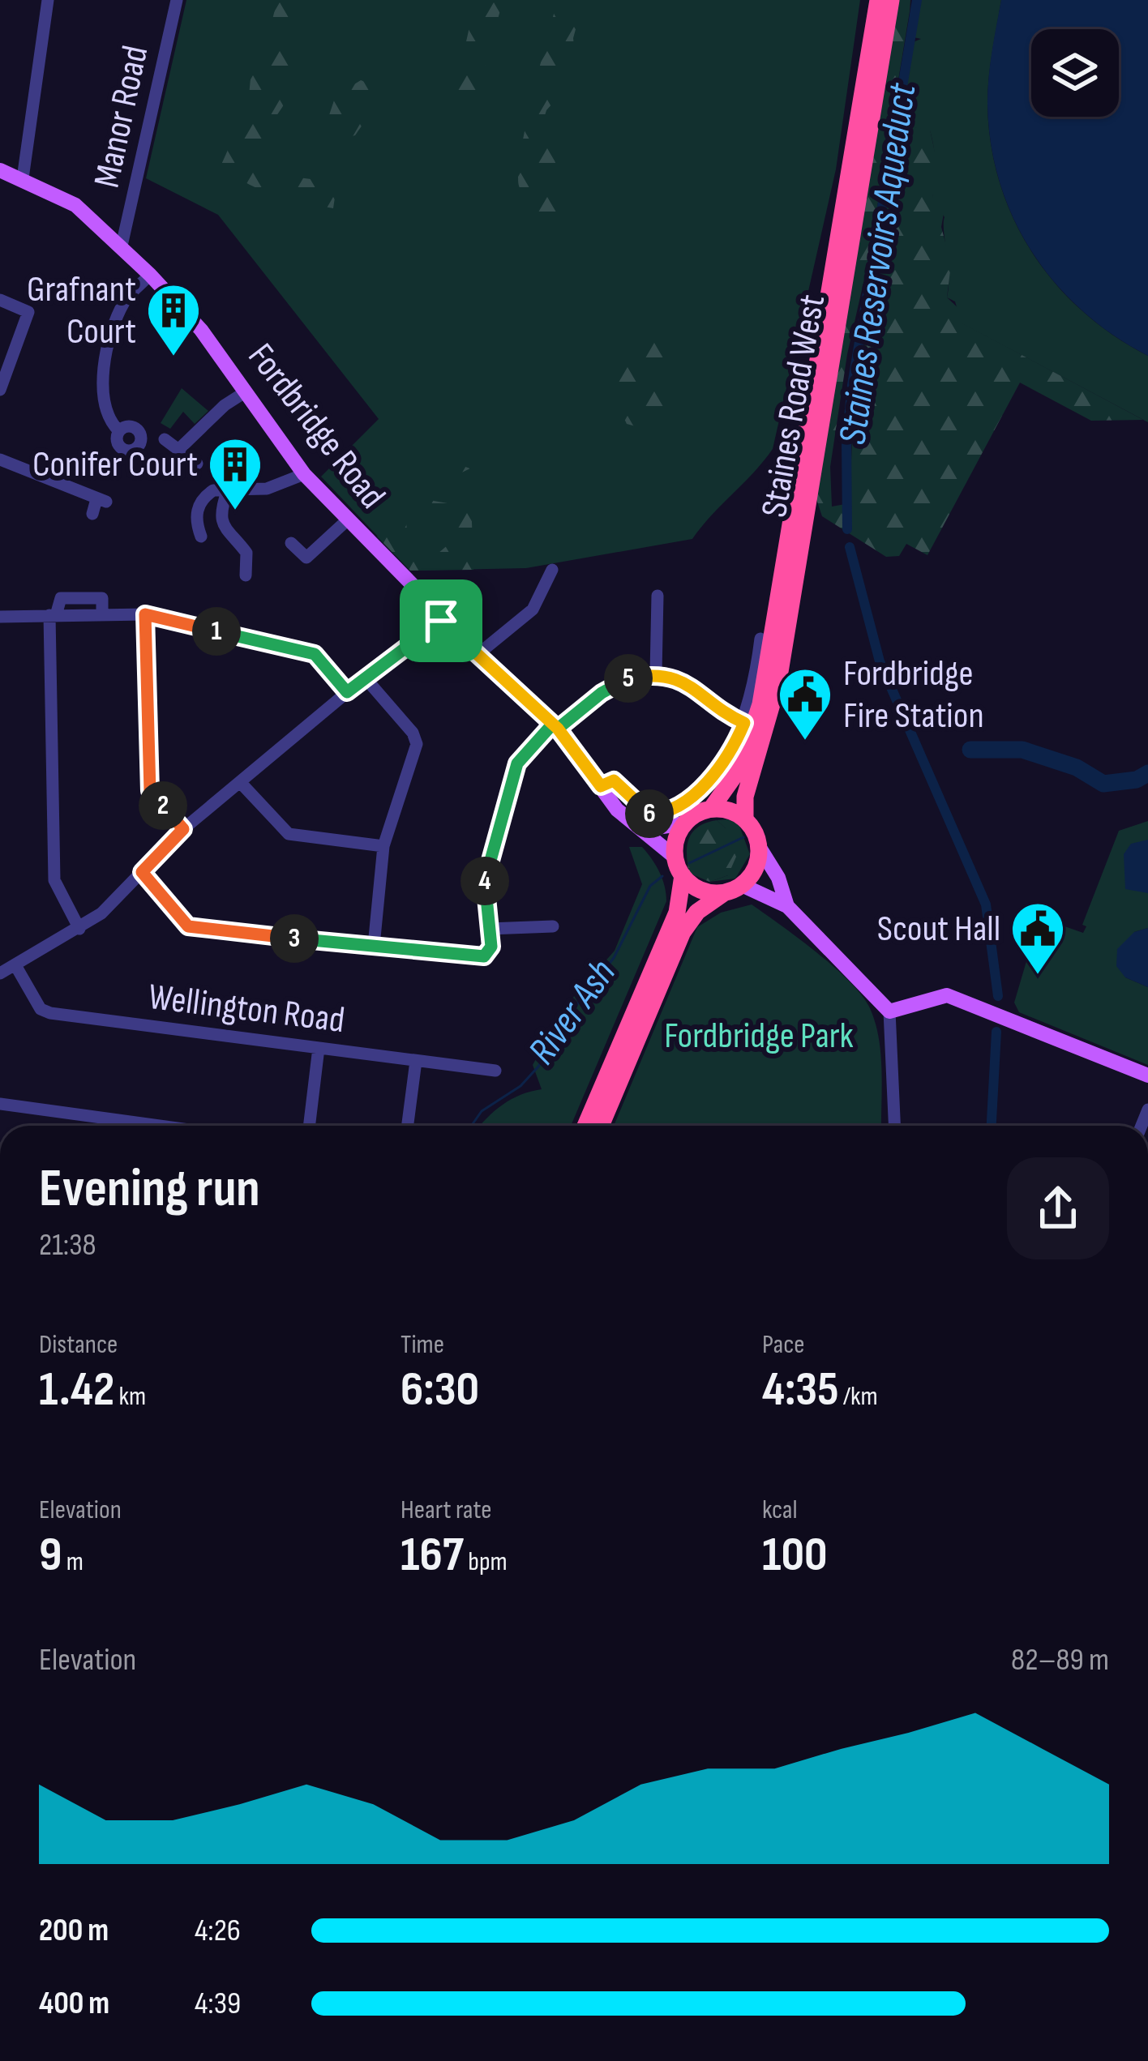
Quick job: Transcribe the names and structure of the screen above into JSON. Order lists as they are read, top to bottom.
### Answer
{
  "streets": {
    "highway": ["Staines Road West"],
    "main road": ["Fordbridge Road"],
    "street": ["Manor Road", "Wellington Road"]
  },
  "crossings": [
    ["Manor Road", "Fordbridge Road"],
    ["Staines Road West", "Fordbridge Road"]
  ],
  "water": ["Staines Reservoirs Aqueduct", "River Ash"],
  "parks": ["Fordbridge Park"],
  "places": {
    "building": ["Grafnant Court", "Conifer Court"],
    "public building": ["Fordbridge Fire Station", "Scout Hall"]
  },
  "page": {
    "pins": [
      "1",
      "5",
      "2",
      "6",
      "4",
      "3"
    ],
    "heading": ["Evening run", "21:38"],
    "stats": [
      ["Distance", "1.42 km"],
      ["Time", "6:30"],
      ["Pace", "4:35 /km"],
      ["Elevation", "9 m"],
      ["Heart rate", "167 bpm"],
      ["kcal", "100"]
    ],
    "chart": ["Elevation", "82–89 m"],
    "list": [
      {
        "name": "200 m",
        "note": "4:26"
      },
      {
        "name": "400 m",
        "note": "4:39"
      }
    ]
  }
}
